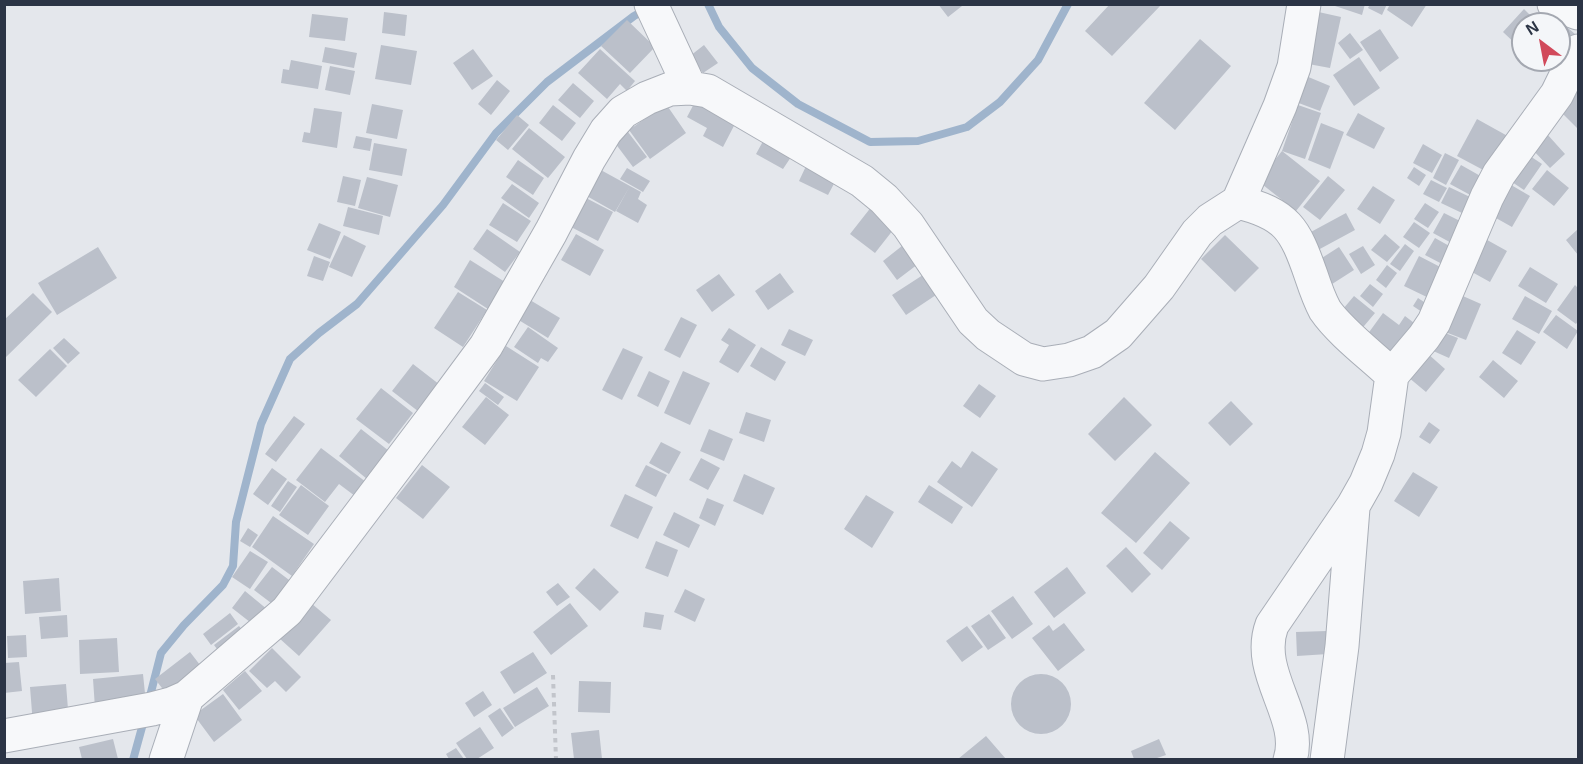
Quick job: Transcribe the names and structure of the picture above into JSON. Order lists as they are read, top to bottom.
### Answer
{
  "north": "top left"
}
